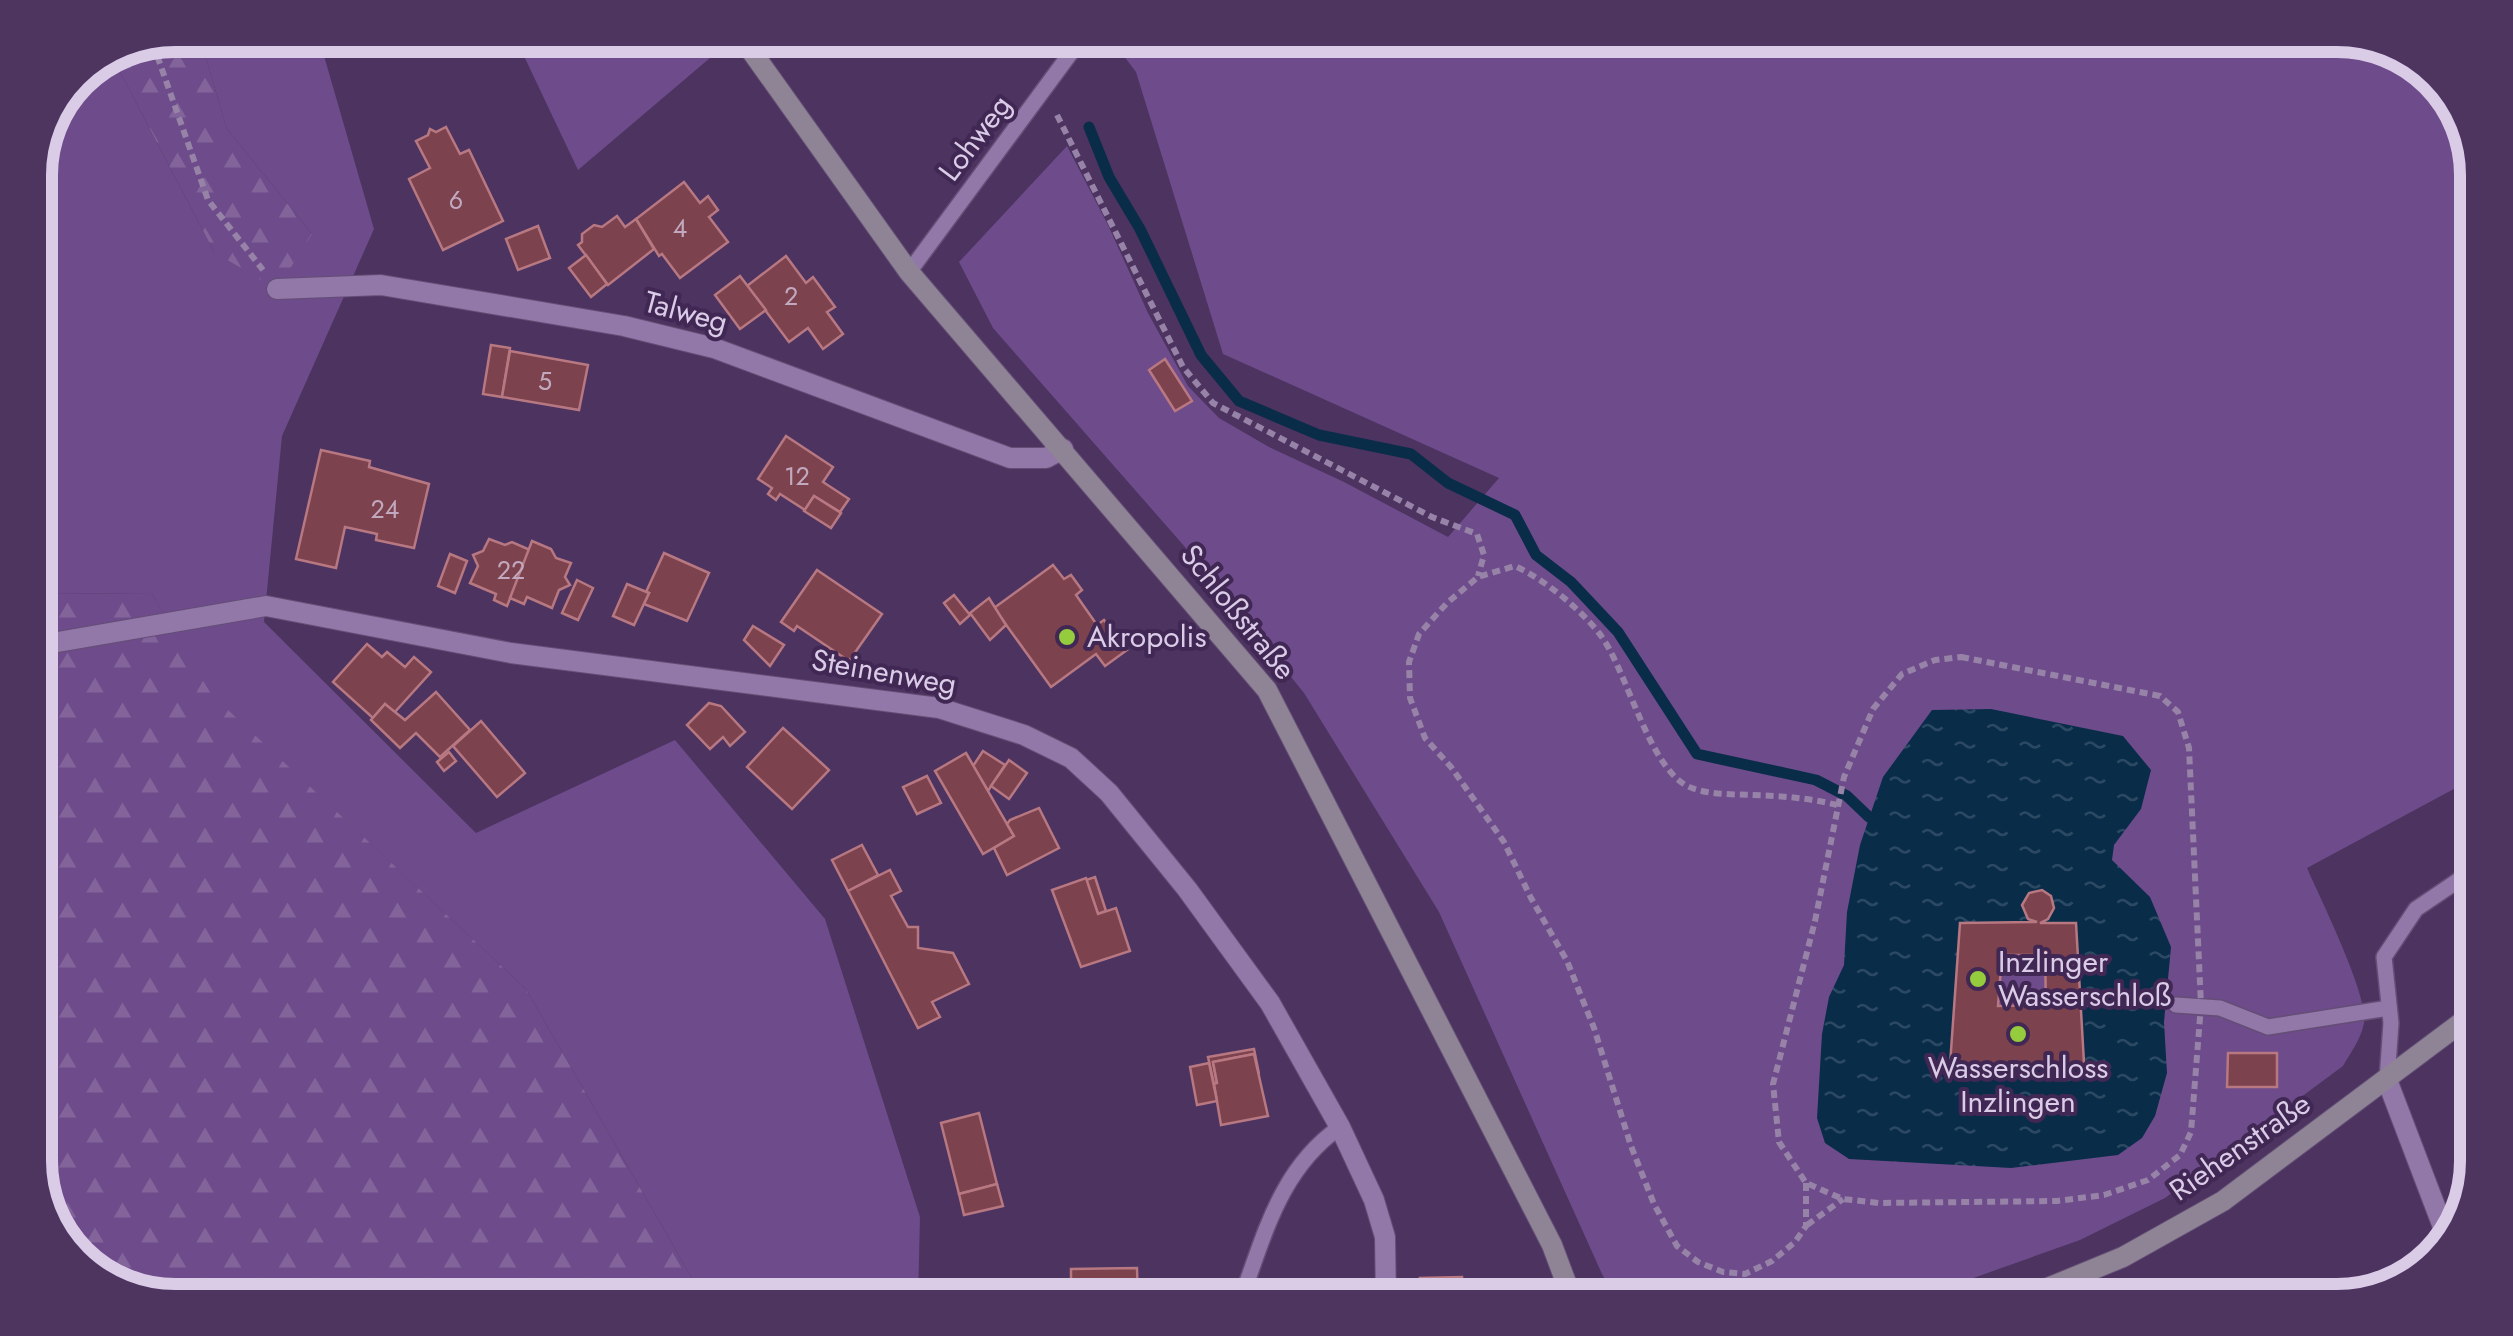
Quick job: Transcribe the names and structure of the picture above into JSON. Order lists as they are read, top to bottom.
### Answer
{
  "streets": {
    "street": [
      "Talweg",
      "Schloßstraße",
      "Steinenweg",
      "Riehenstraße"
    ],
    "lane": ["Lohweg"]
  },
  "crossings": [
    ["Lohweg", "Schloßstraße"],
    ["Talweg", "Schloßstraße"]
  ],
  "places": ["Akropolis", "Inzlinger Wasserschloß", "Wasserschloss Inzlingen"],
  "house_numbers": [
    "6",
    "4",
    "2",
    "5",
    "12",
    "24",
    "22"
  ]
}
